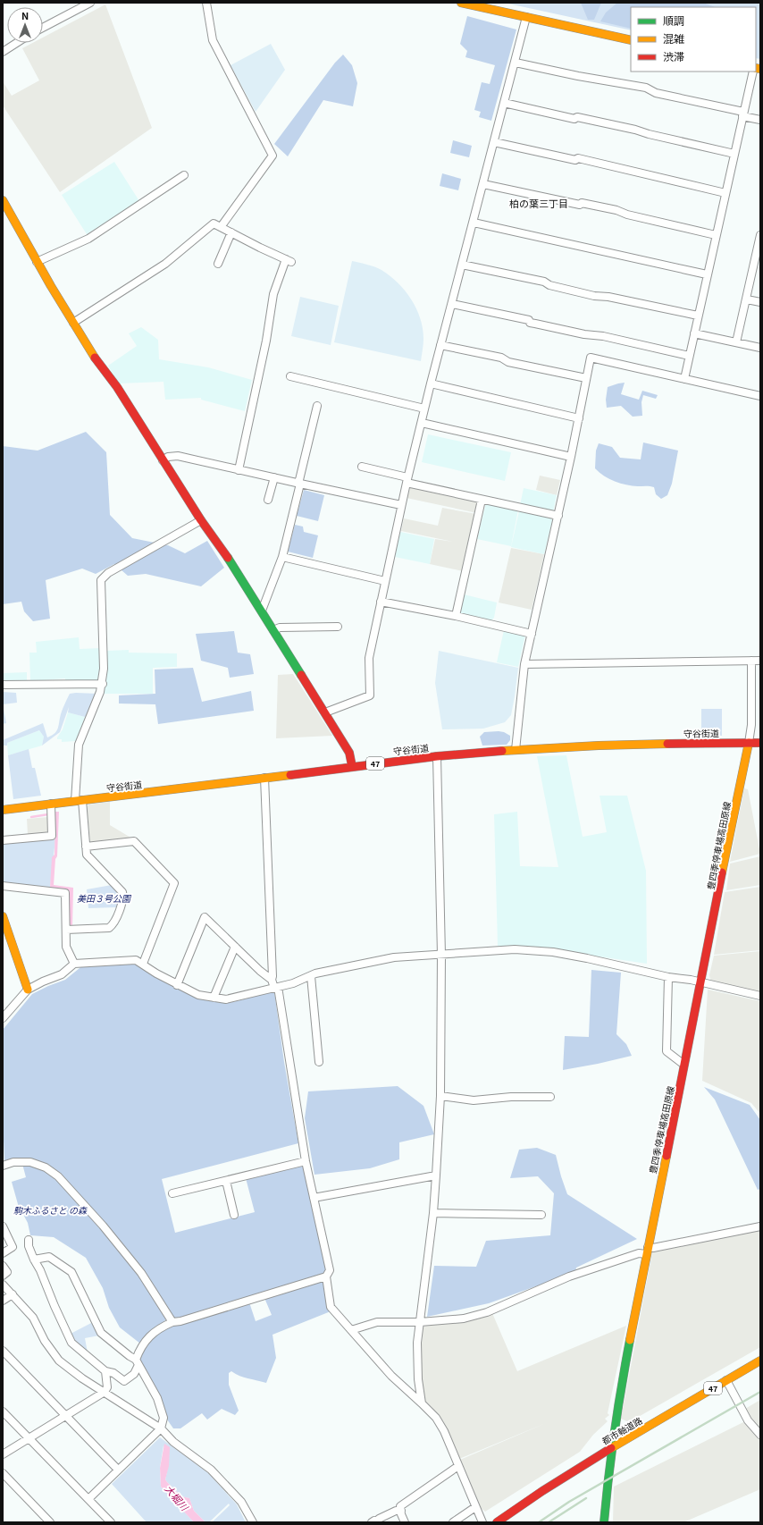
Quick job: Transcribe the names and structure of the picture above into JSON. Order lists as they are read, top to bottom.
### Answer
{
  "streets": {
    "main road": [
      "守谷街道",
      "47",
      "豊四季停車場高田原線",
      "都市軸道路"
    ]
  },
  "crossings": [
    ["守谷街道", "豊四季停車場高田原線"],
    ["豊四季停車場高田原線", "都市軸道路"]
  ],
  "districts": ["柏の葉三丁目"],
  "water": ["大堀川"],
  "parks": ["美田３号公園", "駒木ふるさと の森"],
  "legend": ["順調", "混雑", "渋滞"],
  "north": "top"
}
